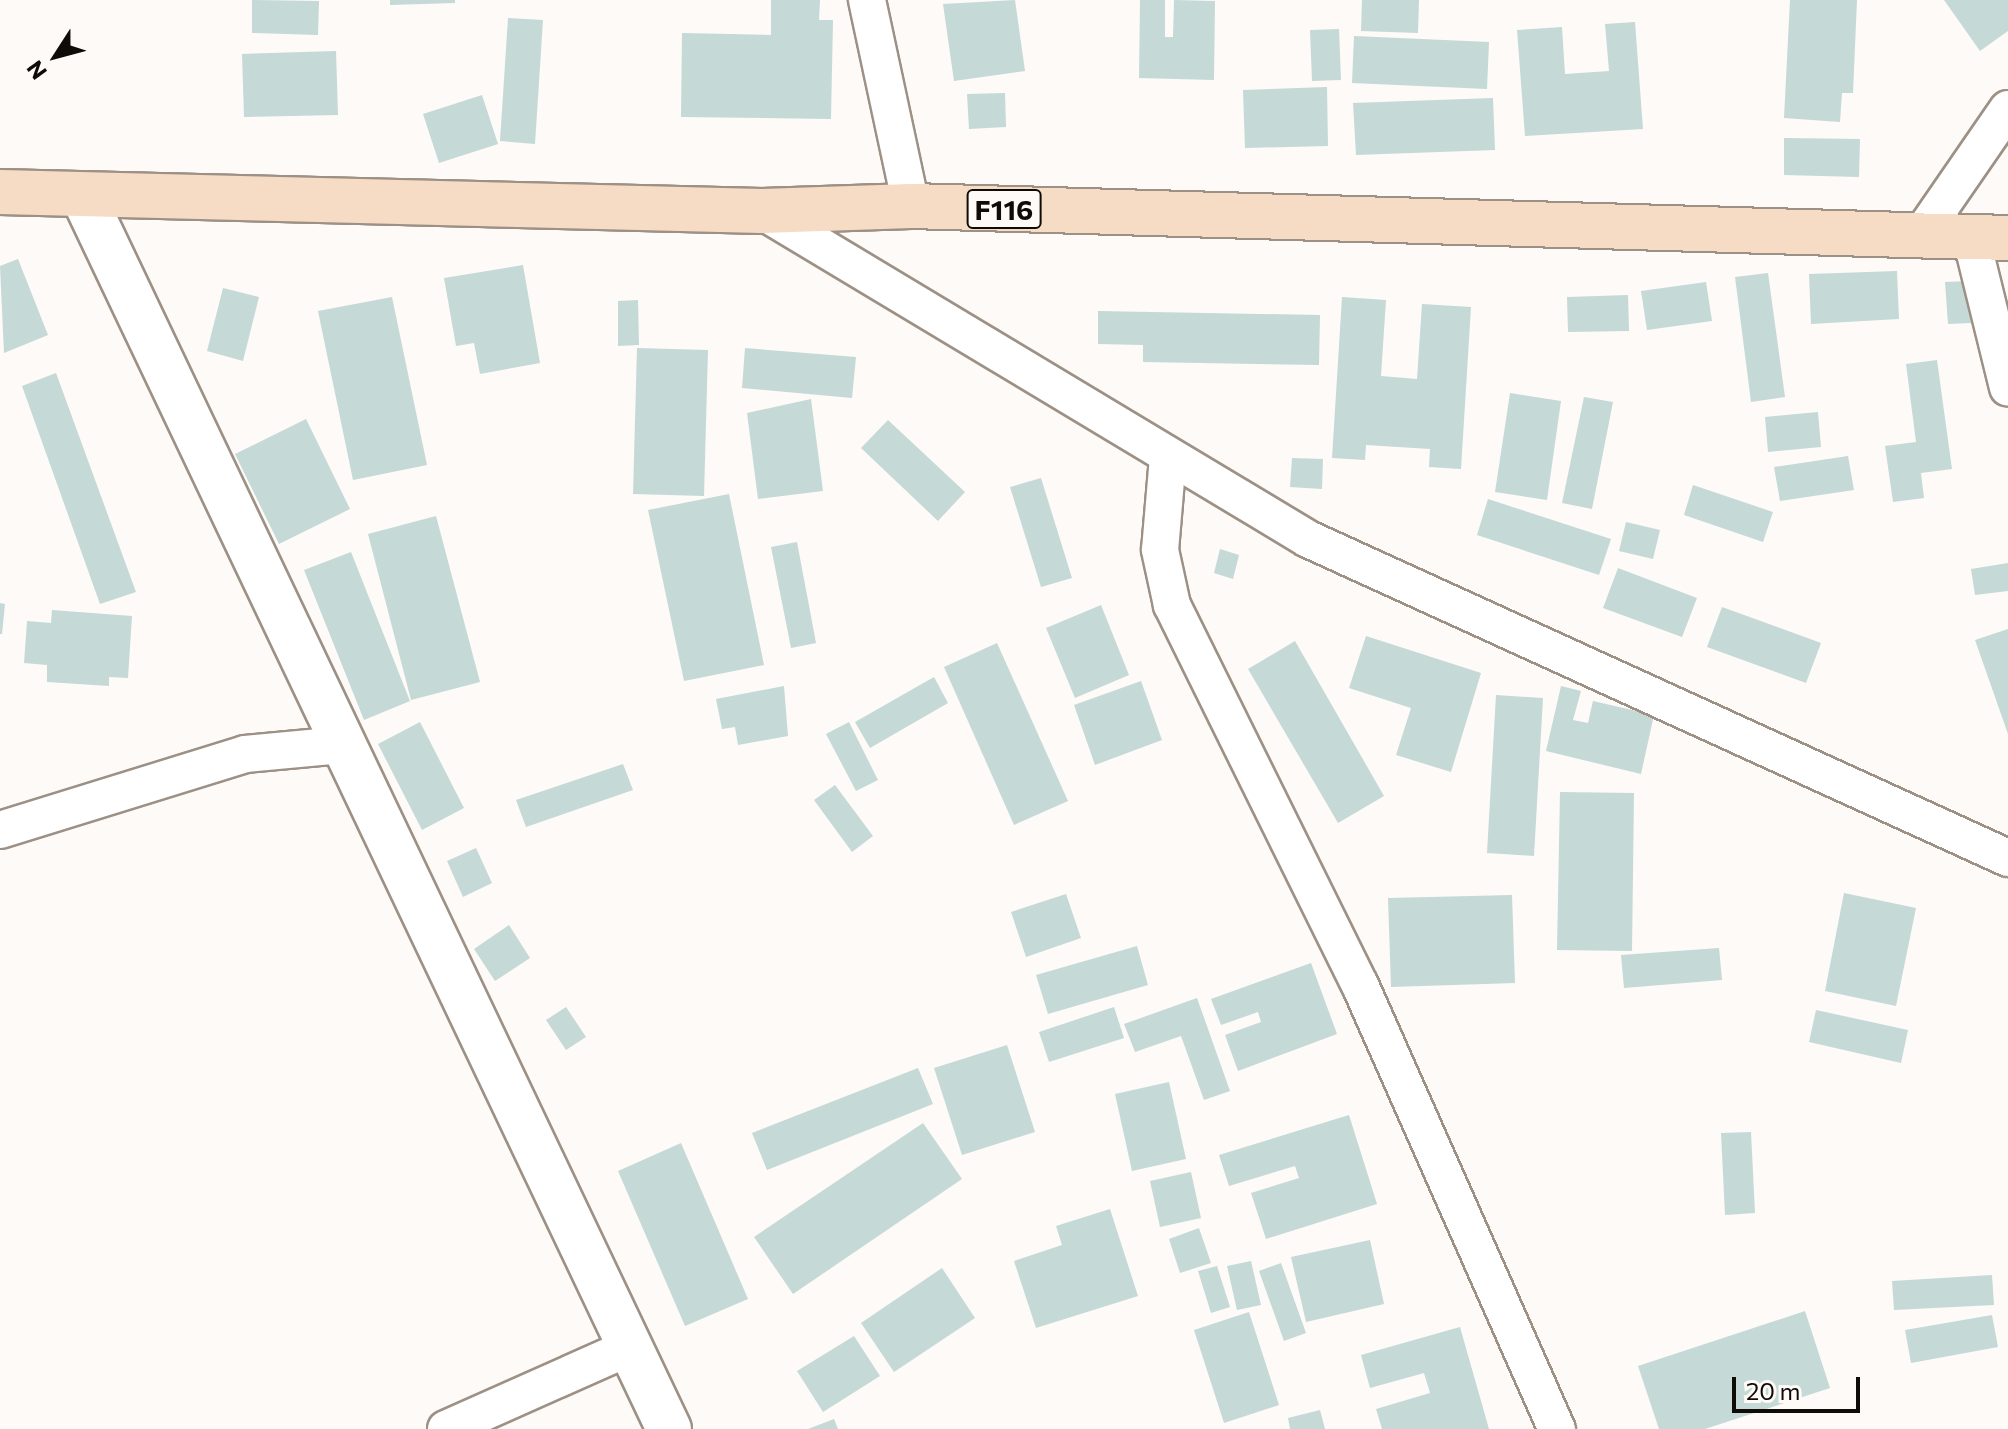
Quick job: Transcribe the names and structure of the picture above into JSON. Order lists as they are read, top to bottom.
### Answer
{
  "streets": {
    "main road": ["F116"]
  },
  "scale_bar": "20 m",
  "north": "bottom left"
}
